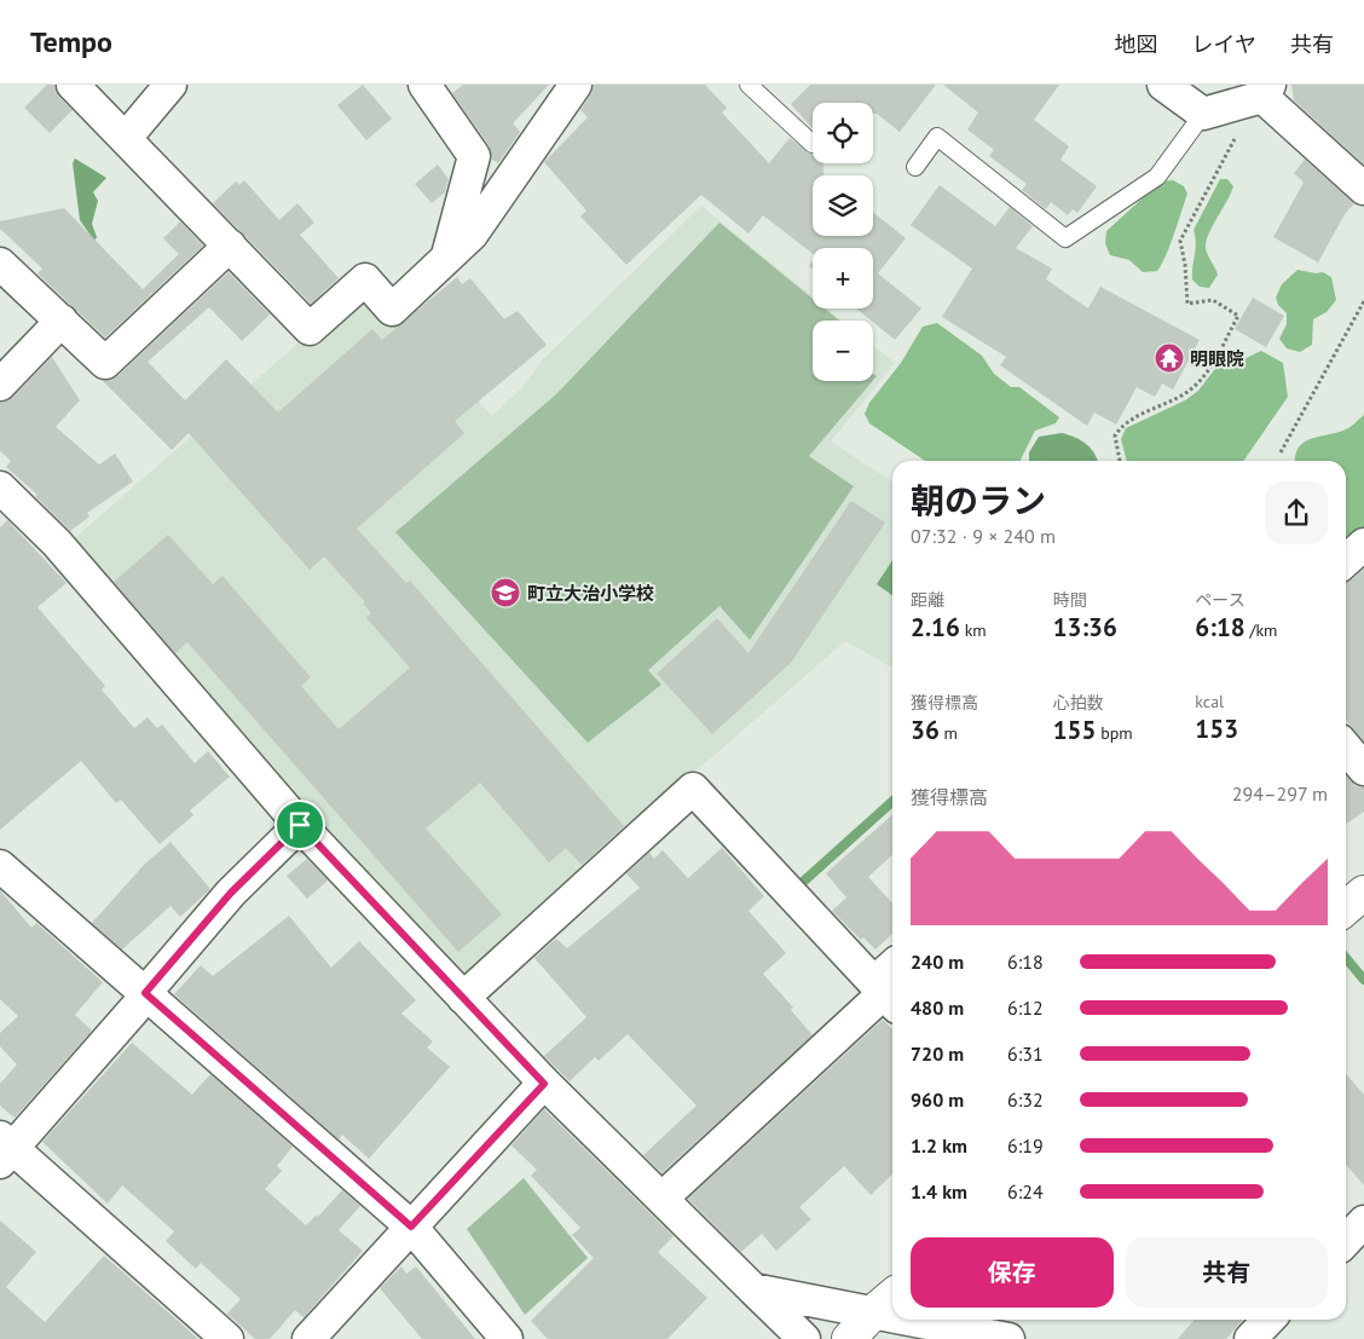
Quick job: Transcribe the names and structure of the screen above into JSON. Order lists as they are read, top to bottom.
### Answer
{
  "places": {
    "temple": ["明眼院"],
    "school or university": ["町立大治小学校"]
  },
  "page": {
    "header": "Tempo",
    "nav": ["地図", "レイヤ", "共有"],
    "map_buttons": ["+", "−"],
    "heading": ["朝のラン", "07:32 · 9 × 240 m"],
    "stats": [
      ["距離", "2.16 km"],
      ["時間", "13:36"],
      ["ペース", "6:18 /km"],
      ["獲得標高", "36 m"],
      ["心拍数", "155 bpm"],
      ["kcal", "153"]
    ],
    "chart": ["獲得標高", "294–297 m"],
    "list": [
      {
        "name": "240 m",
        "note": "6:18"
      },
      {
        "name": "480 m",
        "note": "6:12"
      },
      {
        "name": "720 m",
        "note": "6:31"
      },
      {
        "name": "960 m",
        "note": "6:32"
      },
      {
        "name": "1.2 km",
        "note": "6:19"
      },
      {
        "name": "1.4 km",
        "note": "6:24"
      }
    ],
    "buttons": ["保存", "共有"]
  }
}
